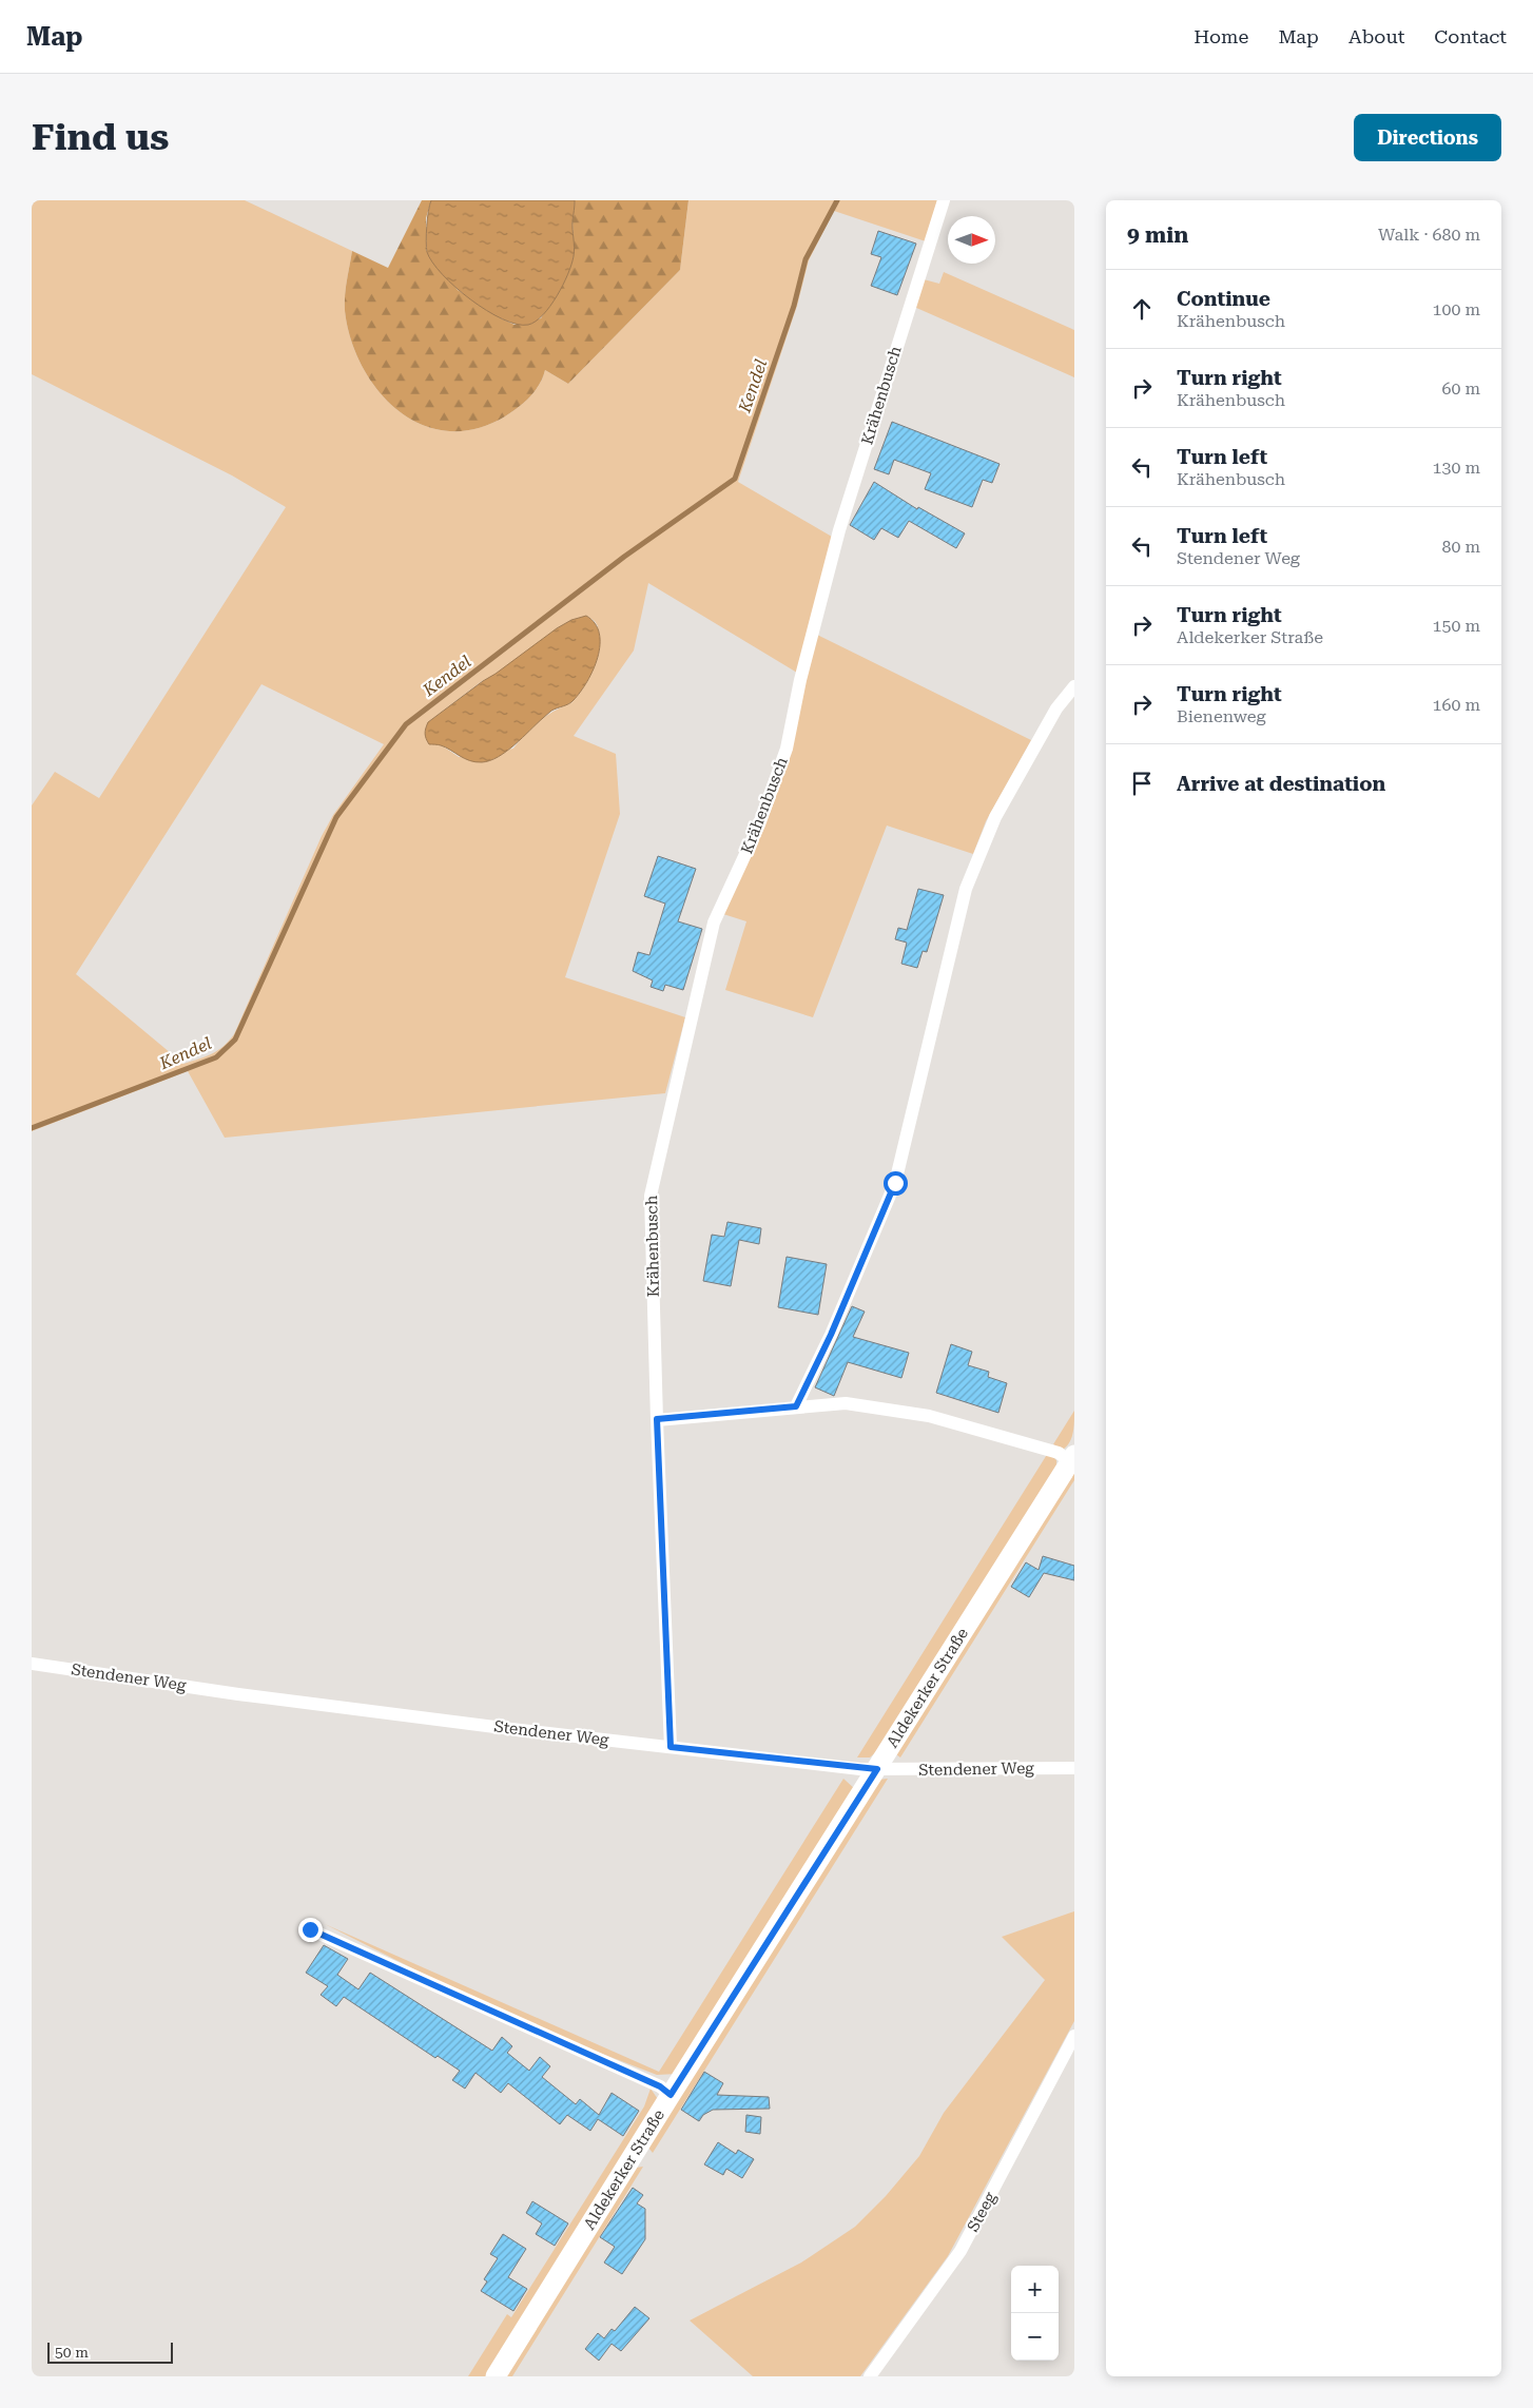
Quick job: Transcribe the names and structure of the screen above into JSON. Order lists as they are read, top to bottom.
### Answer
{
  "streets": {
    "street": [
      "Krähenbusch",
      "Stendener Weg",
      "Aldekerker Straße",
      "Steeg"
    ]
  },
  "crossings": [
    ["Krähenbusch", "Stendener Weg"],
    ["Stendener Weg", "Aldekerker Straße"]
  ],
  "water": ["Kendel"],
  "scale_bar": "50 m",
  "north": "right",
  "page": {
    "header": "Map",
    "nav": [
      "Home",
      "Map",
      "About",
      "Contact"
    ],
    "buttons": "Directions",
    "title": "Find us",
    "heading": ["9 min", "Walk · 680 m"],
    "list": [
      ["Continue", "Krähenbusch", "100 m"],
      ["Turn right", "Krähenbusch", "60 m"],
      ["Turn left", "Krähenbusch", "130 m"],
      ["Turn left", "Stendener Weg", "80 m"],
      ["Turn right", "Aldekerker Straße", "150 m"],
      ["Turn right", "Bienenweg", "160 m"],
      "Arrive at destination"
    ],
    "map_buttons": ["+", "−"],
    "scale": "50 m"
  }
}
